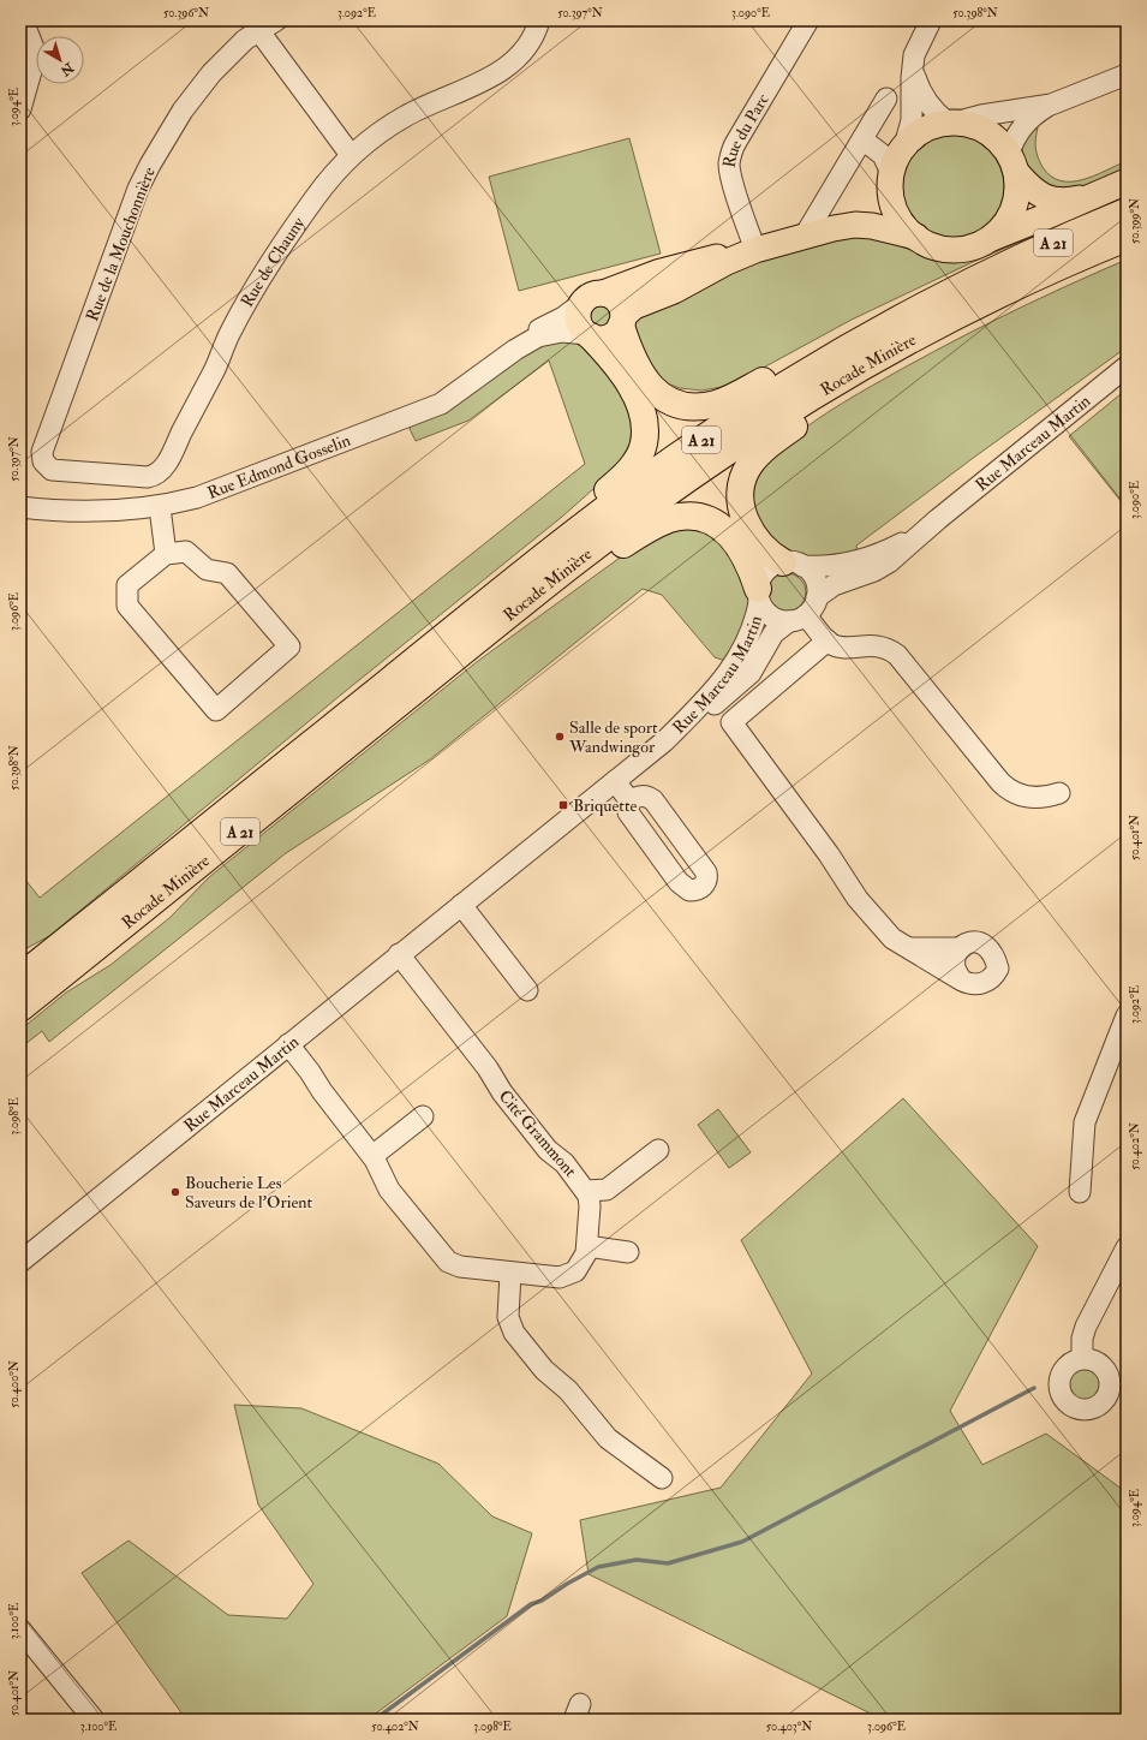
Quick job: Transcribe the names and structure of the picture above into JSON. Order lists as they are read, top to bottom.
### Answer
{
  "streets": {
    "highway": ["A 21", "Rocade Minière"],
    "street": [
      "Rue du Parc",
      "Rue de la Mouchonnière",
      "Rue de Chauny",
      "Rue Marceau Martin",
      "Rue Edmond Gosselin",
      "Cité Grammont"
    ]
  },
  "crossings": [
    ["Rue de la Mouchonnière", "Rue de Chauny"],
    ["Rue Marceau Martin", "Cité Grammont"]
  ],
  "places": {
    "other": ["Salle de sport Wandwingor", "Boucherie Les Saveurs de l'Orient"],
    "transit": ["Briquette"]
  },
  "north": "bottom right",
  "coordinates": [
    "50.396°N",
    "3.092°E",
    "50.397°N",
    "3.090°E",
    "50.398°N",
    "3.094°E",
    "50.399°N",
    "3.096°E",
    "50.401°N",
    "3.098°E",
    "50.402°N",
    "50.400°N",
    "3.100°E",
    "50.403°N"
  ]
}
